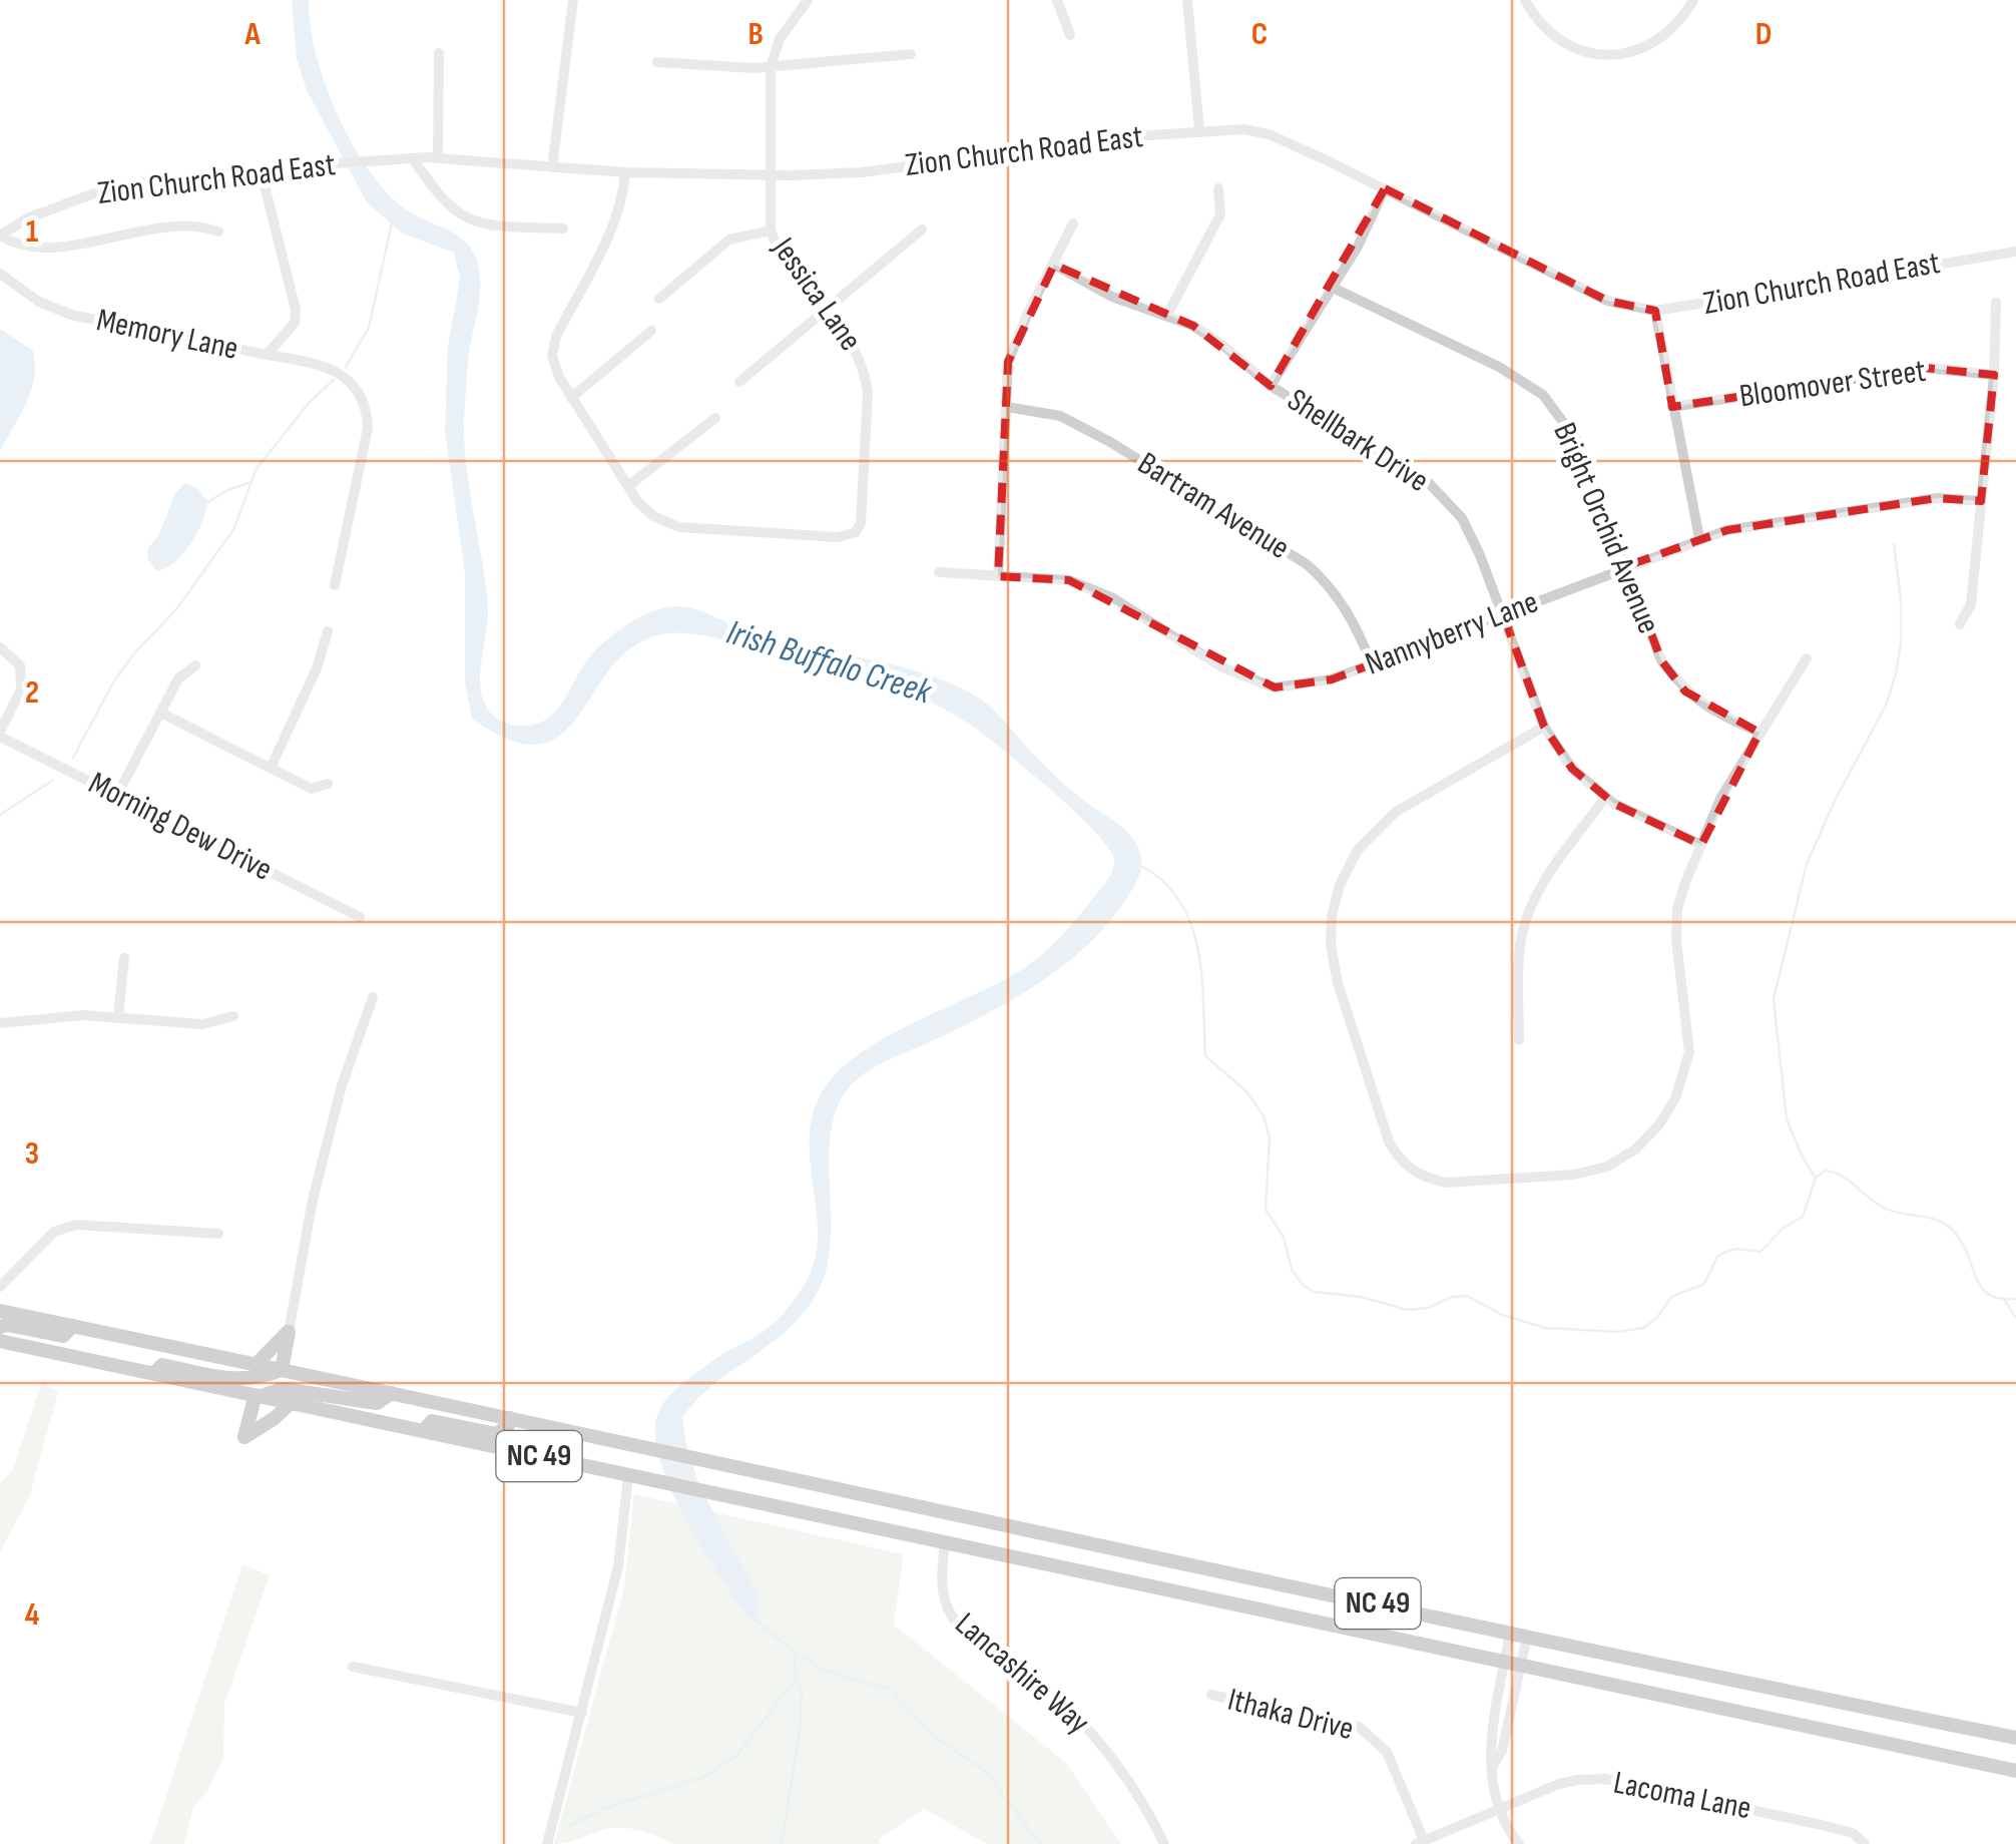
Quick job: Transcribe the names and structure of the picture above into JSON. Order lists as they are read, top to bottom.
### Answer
{
  "streets": {
    "highway": ["NC 49"],
    "street": [
      "Zion Church Road East",
      "Jessica Lane",
      "Memory Lane",
      "Bloomover Street",
      "Shellbark Drive",
      "Bartram Avenue",
      "Bright Orchid Avenue",
      "Nannyberry Lane",
      "Morning Dew Drive",
      "Lancashire Way",
      "Ithaka Drive",
      "Lacoma Lane"
    ]
  },
  "crossings": [
    ["Zion Church Road East", "Jessica Lane"],
    ["Zion Church Road East", "Memory Lane"],
    ["Shellbark Drive", "Nannyberry Lane"],
    ["Bartram Avenue", "Nannyberry Lane"],
    ["Bright Orchid Avenue", "Nannyberry Lane"],
    ["NC 49", "Lancashire Way"],
    ["Ithaka Drive", "Lacoma Lane"]
  ],
  "water": ["Irish Buffalo Creek"],
  "grid": {
    "columns": [
      "A",
      "B",
      "C",
      "D"
    ],
    "rows": [
      "1",
      "2",
      "3",
      "4"
    ]
  }
}
